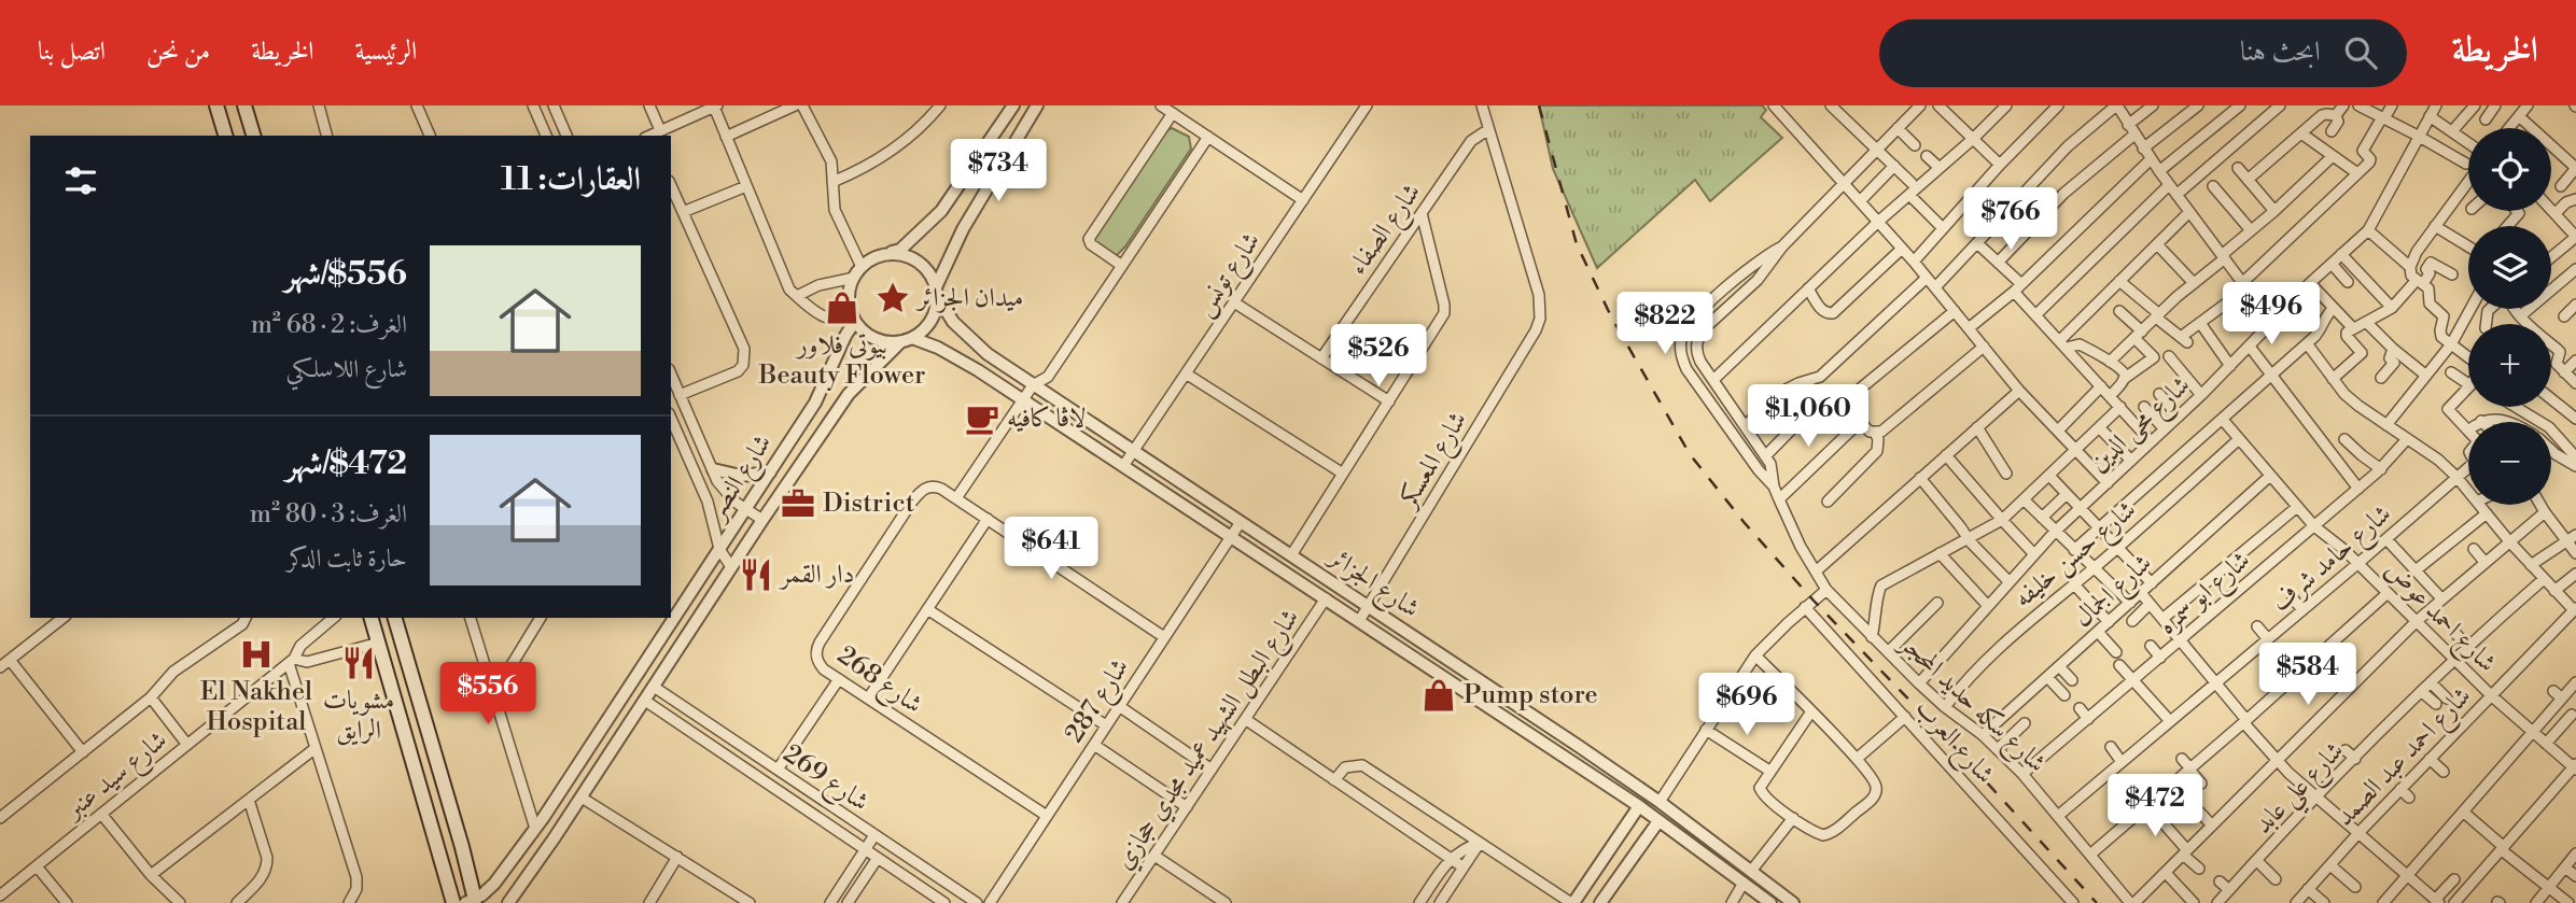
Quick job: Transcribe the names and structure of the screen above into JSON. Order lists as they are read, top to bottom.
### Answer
{
  "streets": {
    "street": [
      "شارع الصفاء",
      "شارع تونس",
      "شارع محى الدين",
      "شارع المعسكر",
      "شارع النصر",
      "شارع حسن خليفه",
      "شارع حامد شرف",
      "شارع الجزائر",
      "شارع الجمال",
      "شارع ابو سمره",
      "شارع احمد عوض",
      "شارع 268",
      "شارع 287",
      "شارع سكه حديد المحجر",
      "شارع البطل الشهيد عميد مجدي حجازي",
      "شارع العرب",
      "شارع احمد عبد الصمد",
      "شارع سيد عنبر",
      "شارع 269",
      "شارع علي عابد"
    ]
  },
  "crossings": [
    ["شارع الصفاء", "شارع المعسكر"],
    ["شارع تونس", "شارع الجزائر"],
    ["شارع محى الدين", "شارع سكه حديد المحجر"],
    ["شارع المعسكر", "شارع الجزائر"],
    ["شارع النصر", "شارع الجزائر"],
    ["شارع النصر", "شارع 269"],
    ["شارع حسن خليفه", "شارع احمد عوض"],
    ["شارع حسن خليفه", "شارع سكه حديد المحجر"],
    ["شارع حامد شرف", "شارع احمد عوض"],
    ["شارع حامد شرف", "شارع سكه حديد المحجر"],
    ["شارع الجزائر", "شارع 287"],
    ["شارع الجزائر", "شارع البطل الشهيد عميد مجدي حجازي"],
    ["شارع الجمال", "شارع احمد عوض"],
    ["شارع الجمال", "شارع سكه حديد المحجر"],
    ["شارع ابو سمره", "شارع احمد عوض"],
    ["شارع ابو سمره", "شارع سكه حديد المحجر"],
    ["شارع احمد عوض", "شارع احمد عبد الصمد"],
    ["شارع احمد عوض", "شارع علي عابد"],
    ["شارع 268", "شارع 287"]
  ],
  "places": {
    "place": ["ميدان الجزائر"],
    "shop": ["بيوتى فلاور Beauty Flower", "Pump store"],
    "cafe": ["لاڤا كافيه"],
    "office": ["District"],
    "restaurant": ["دار القمر", "مشويات الرايق"],
    "hospital": ["El Nakhel Hospital"]
  },
  "page": {
    "header": "الخريطة",
    "search": "ابحث هنا",
    "nav": [
      "الرئيسية",
      "الخريطة",
      "من نحن",
      "اتصل بنا"
    ],
    "map_buttons": ["+", "−"],
    "heading": "العقارات: 11",
    "price": [
      "$734",
      "$766",
      "$496",
      "$822",
      "$526",
      "$1,060",
      "$641",
      "$584",
      "$556",
      "$696",
      "$472"
    ],
    "list": [
      {
        "name": "$556/شهر",
        "note": "الغرف: 2 · 68 m² · شارع اللاسلكي"
      },
      {
        "name": "$472/شهر",
        "note": "الغرف: 3 · 80 m² · حارة ثابت الدكر"
      }
    ]
  }
}
